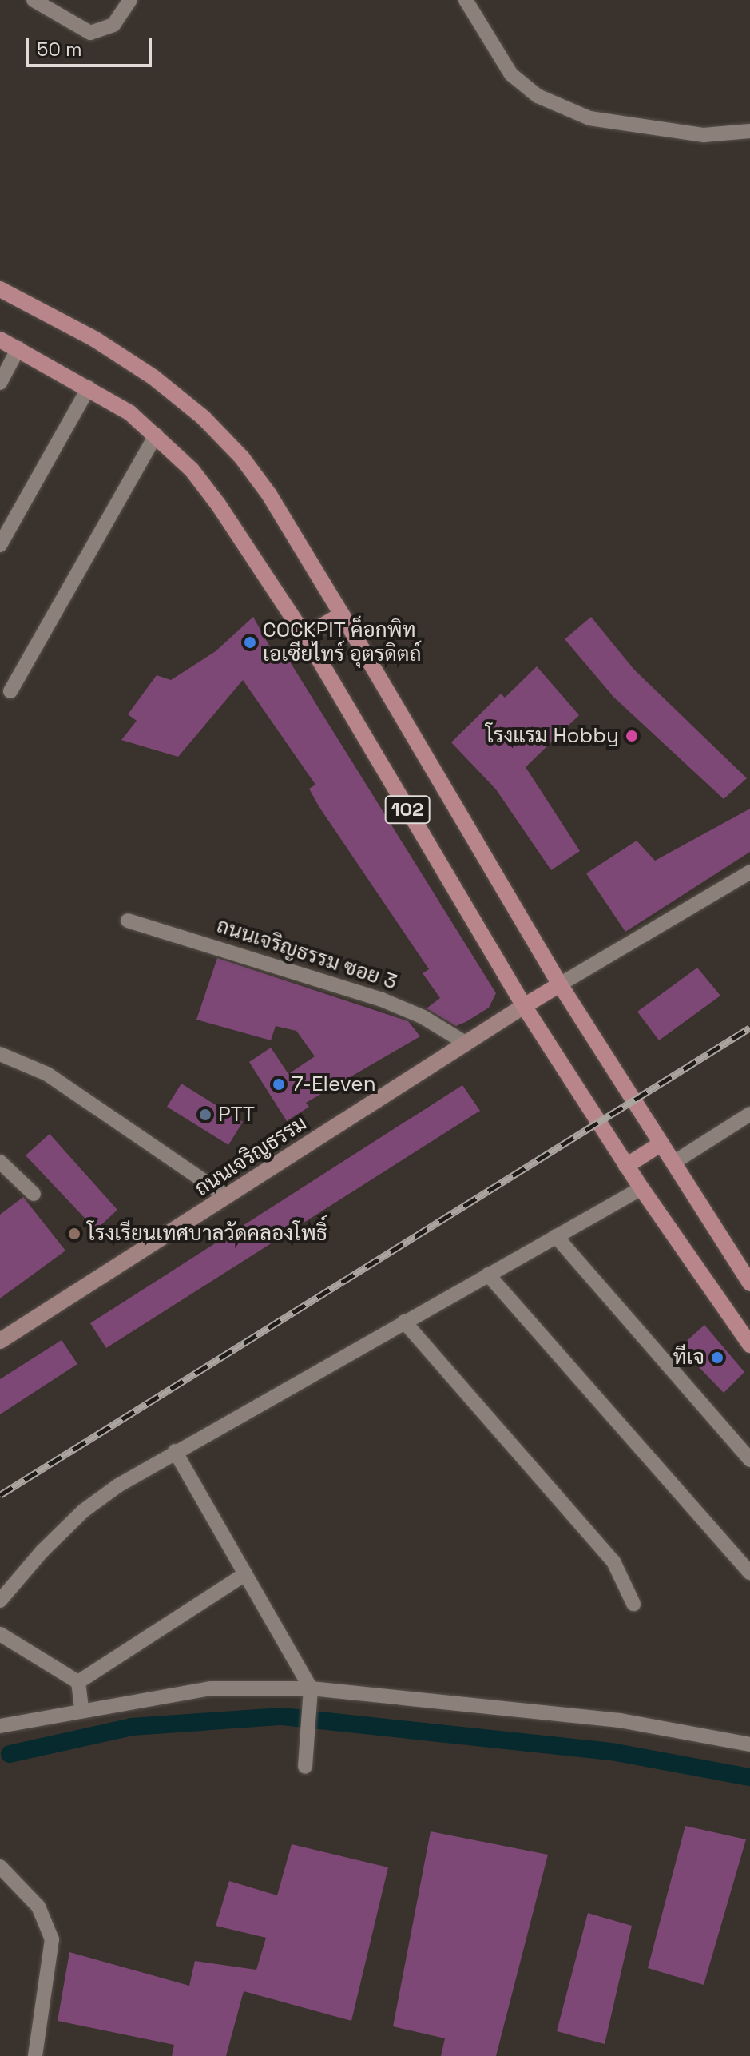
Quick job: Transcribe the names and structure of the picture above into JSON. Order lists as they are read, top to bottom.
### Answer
{
  "streets": {
    "main road": ["102"],
    "street": ["ถนนเจริญธรรม ซอย 3", "ถนนเจริญธรรม"]
  },
  "crossings": [
    ["102", "ถนนเจริญธรรม"],
    ["ถนนเจริญธรรม ซอย 3", "ถนนเจริญธรรม"]
  ],
  "places": [
    "COCKPIT ค็อกพิท เอเซียไทร์ อุตรดิตถ์",
    "โรงแรม Hobby",
    "7-Eleven",
    "PTT",
    "โรงเรียนเทศบาลวัดคลองโพธิ์",
    "ทีเจ"
  ],
  "scale_bar": "50 m"
}
